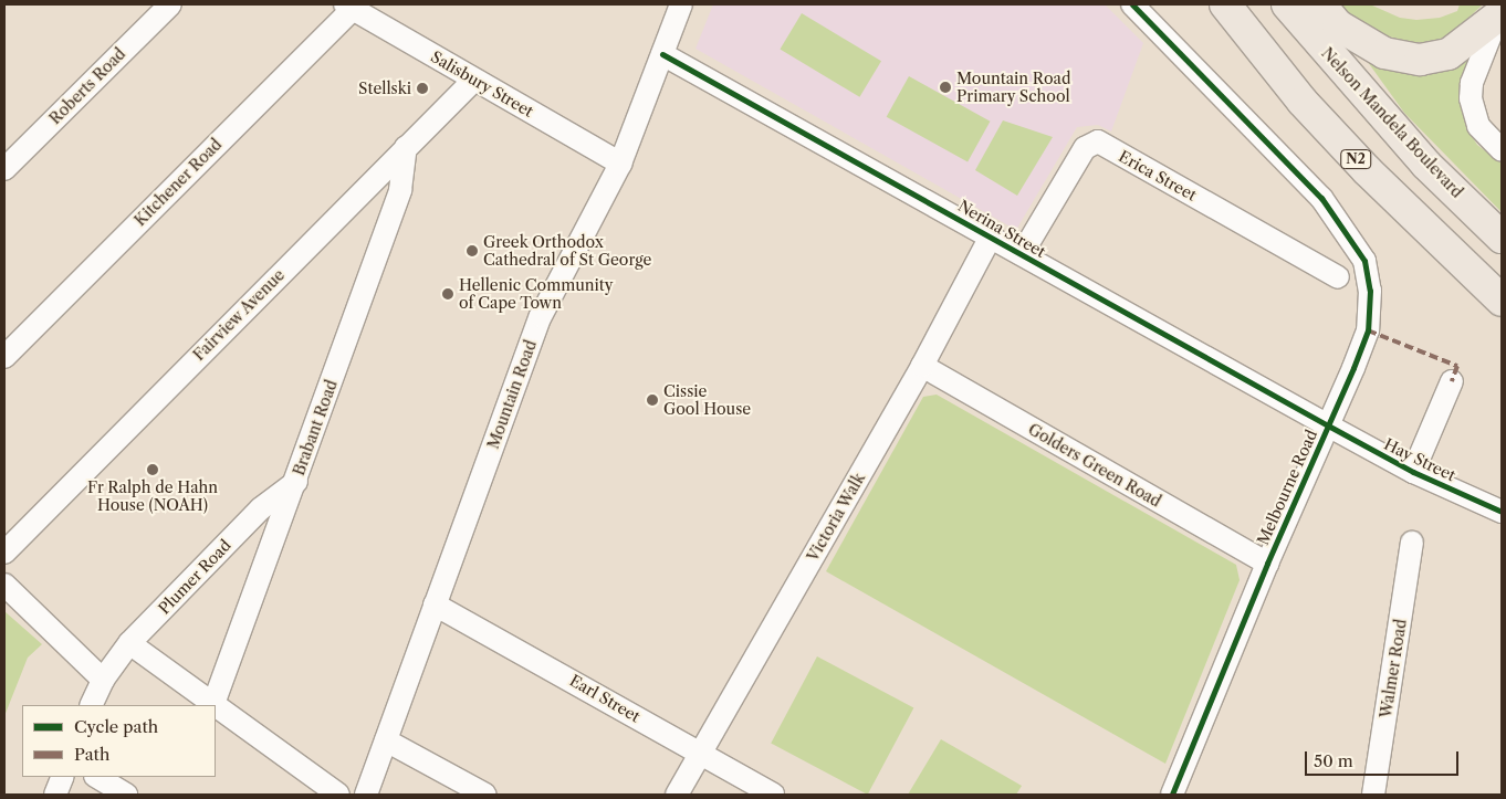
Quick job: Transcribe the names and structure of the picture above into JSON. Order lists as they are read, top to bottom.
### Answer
{
  "streets": {
    "highway": ["Nelson Mandela Boulevard", "N2"],
    "street": [
      "Salisbury Street",
      "Roberts Road",
      "Erica Street",
      "Kitchener Road",
      "Nerina Street",
      "Fairview Avenue",
      "Mountain Road",
      "Brabant Road",
      "Hay Street",
      "Golders Green Road",
      "Melbourne Road",
      "Victoria Walk",
      "Plumer Road",
      "Walmer Road",
      "Earl Street"
    ]
  },
  "crossings": [
    ["Salisbury Street", "Kitchener Road"],
    ["Salisbury Street", "Fairview Avenue"],
    ["Salisbury Street", "Mountain Road"],
    ["Erica Street", "Nerina Street"],
    ["Nerina Street", "Mountain Road"],
    ["Nerina Street", "Hay Street"],
    ["Nerina Street", "Melbourne Road"],
    ["Nerina Street", "Victoria Walk"],
    ["Fairview Avenue", "Brabant Road"],
    ["Mountain Road", "Earl Street"],
    ["Brabant Road", "Plumer Road"],
    ["Hay Street", "Melbourne Road"],
    ["Golders Green Road", "Melbourne Road"],
    ["Golders Green Road", "Victoria Walk"],
    ["Victoria Walk", "Earl Street"]
  ],
  "places": [
    "Mountain Road Primary School",
    "Stellski",
    "Greek Orthodox Cathedral of St George",
    "Hellenic Community of Cape Town",
    "Cissie Gool House",
    "Fr Ralph de Hahn House (NOAH)"
  ],
  "legend": ["Cycle path", "Path"],
  "scale_bar": "50 m"
}
